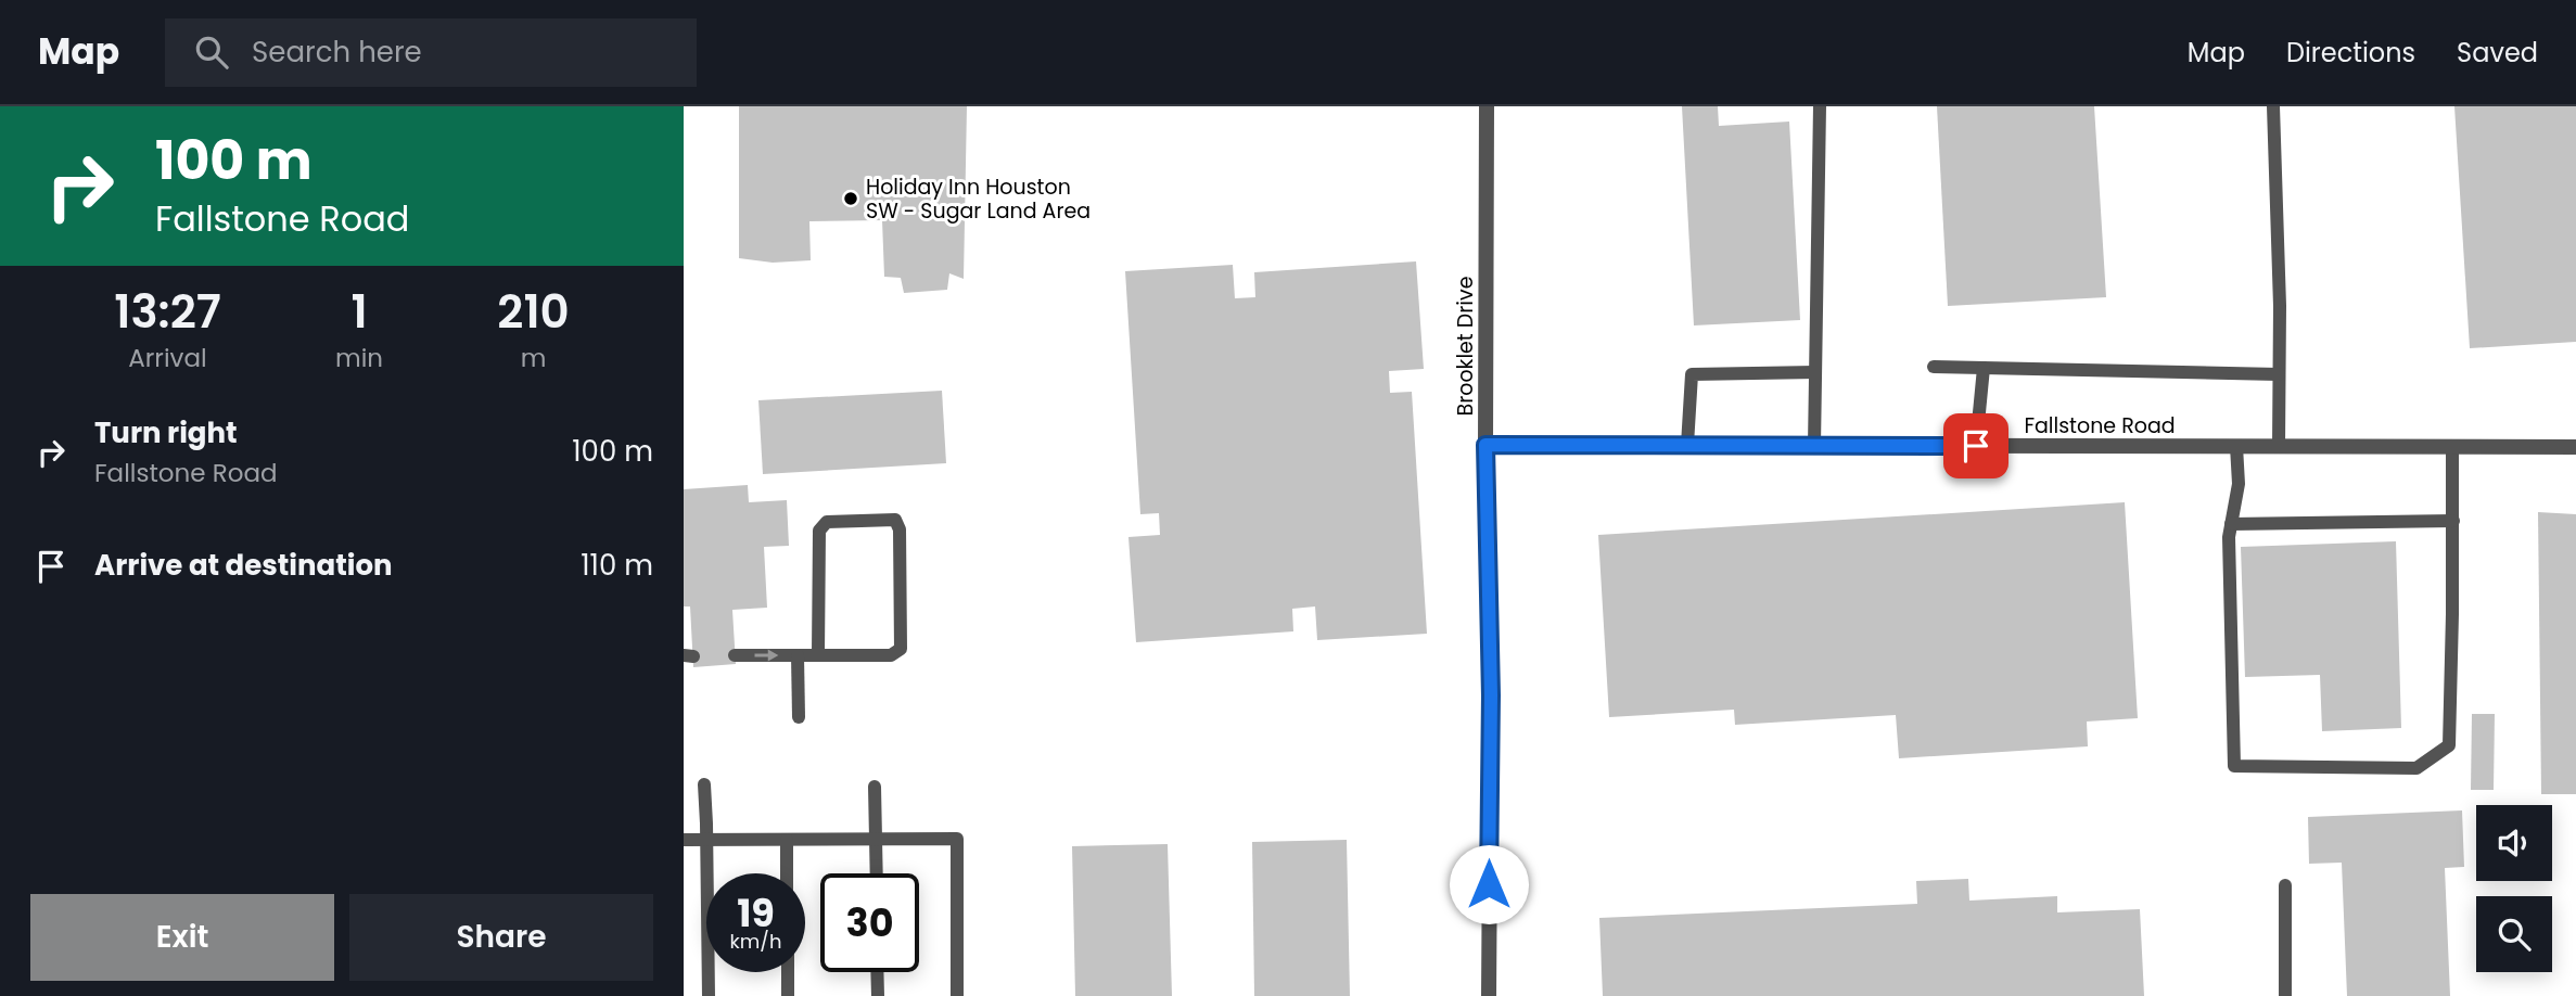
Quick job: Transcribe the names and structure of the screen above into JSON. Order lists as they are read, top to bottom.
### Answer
{
  "streets": {
    "street": ["Brooklet Drive", "Fallstone Road"]
  },
  "crossings": [
    ["Brooklet Drive", "Fallstone Road"]
  ],
  "places": ["Holiday Inn Houston SW - Sugar Land Area"],
  "page": {
    "header": "Map",
    "search": "Search here",
    "nav": ["Map", "Directions", "Saved"],
    "turn": ["100 m", "Fallstone Road"],
    "eta": [
      "13:27",
      "Arrival",
      "1",
      "min",
      "210",
      "m"
    ],
    "list": [
      {
        "name": "Turn right",
        "note": "Fallstone Road",
        "value": "100 m"
      },
      {
        "name": "Arrive at destination",
        "value": "110 m"
      }
    ],
    "speed": "19 km/h",
    "limit": "30",
    "buttons": ["Exit", "Share"]
  }
}
